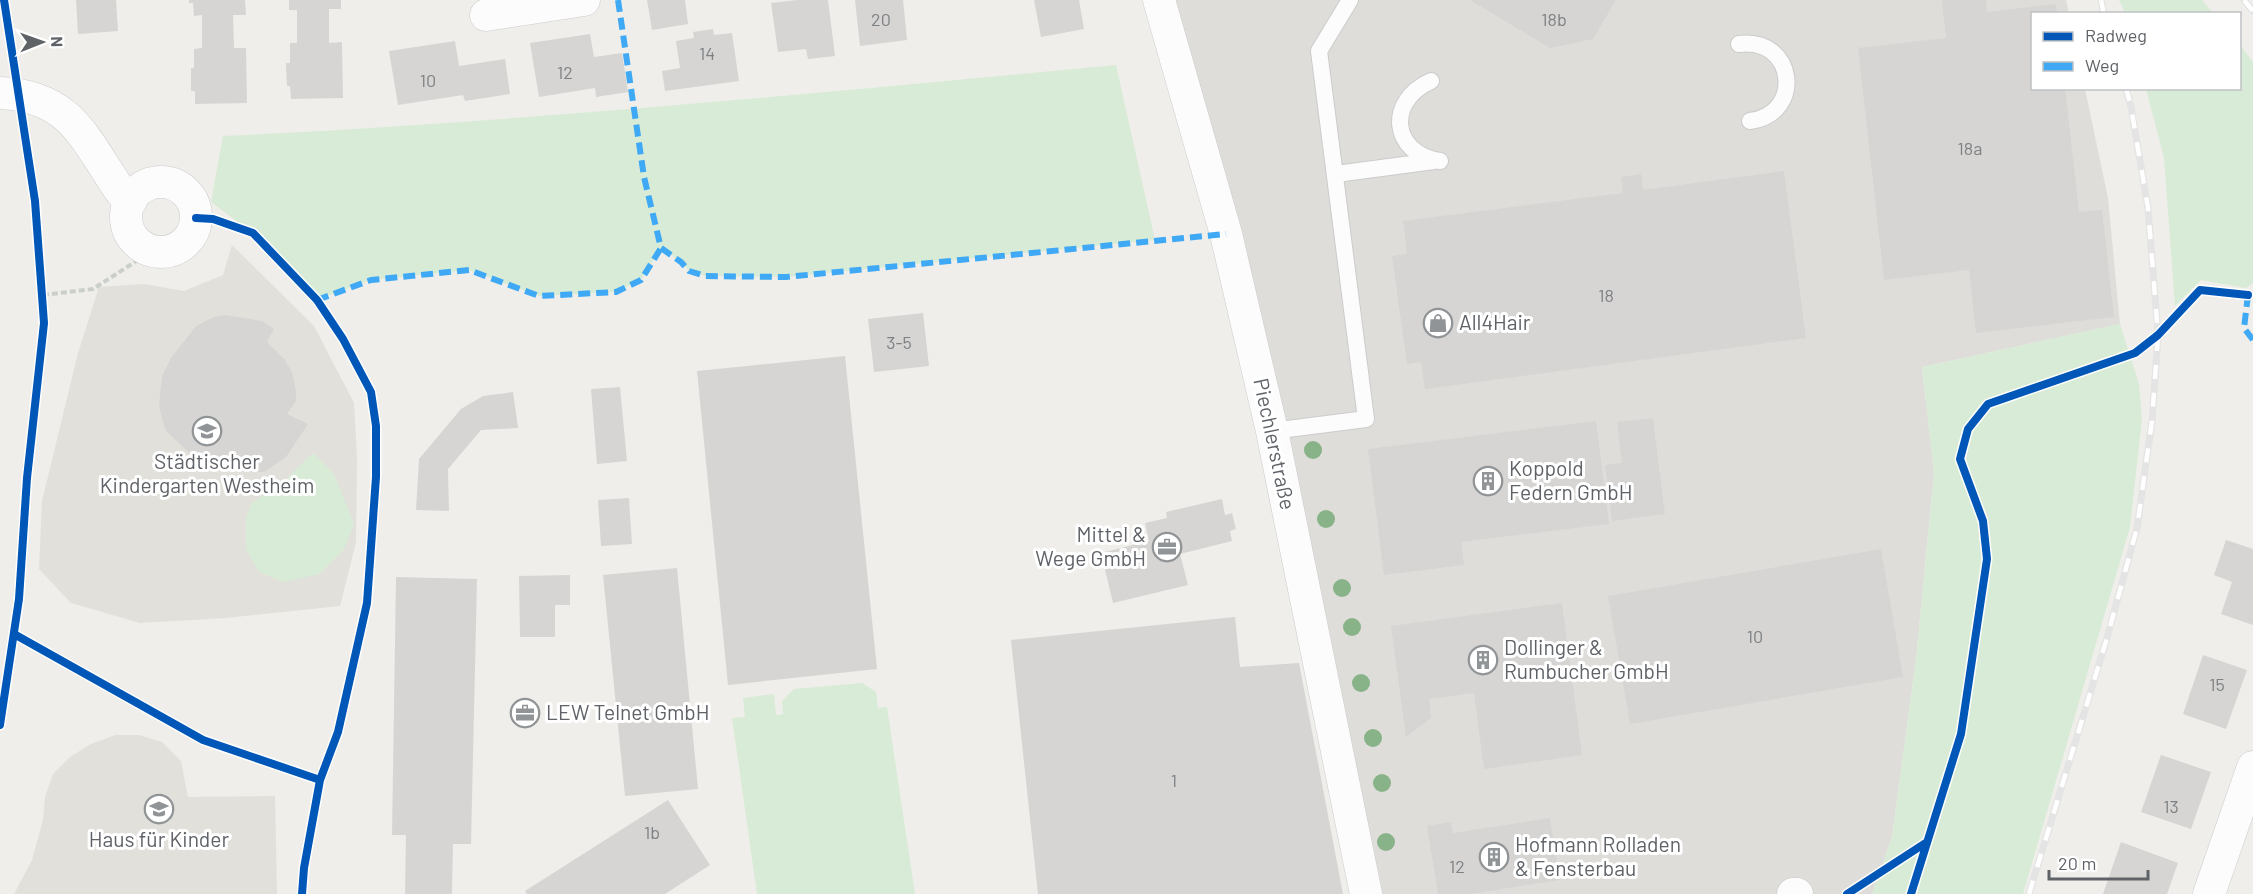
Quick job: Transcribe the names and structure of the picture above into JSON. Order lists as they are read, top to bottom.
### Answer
{
  "streets": {
    "street": ["Piechlerstraße"]
  },
  "places": {
    "shop": ["All4Hair"],
    "school or university": ["Städtischer Kindergarten Westheim", "Haus für Kinder"],
    "building": ["Koppold Federn GmbH", "Dollinger & Rumbucher GmbH", "Hofmann Rolladen & Fensterbau"],
    "office": ["Mittel & Wege GmbH", "LEW Telnet GmbH"]
  },
  "house_numbers": [
    "20",
    "18b",
    "14",
    "12",
    "10",
    "18a",
    "18",
    "3-5",
    "10",
    "15",
    "1",
    "13",
    "1b",
    "12"
  ],
  "legend": ["Radweg", "Weg"],
  "scale_bar": "20 m",
  "north": "right"
}
